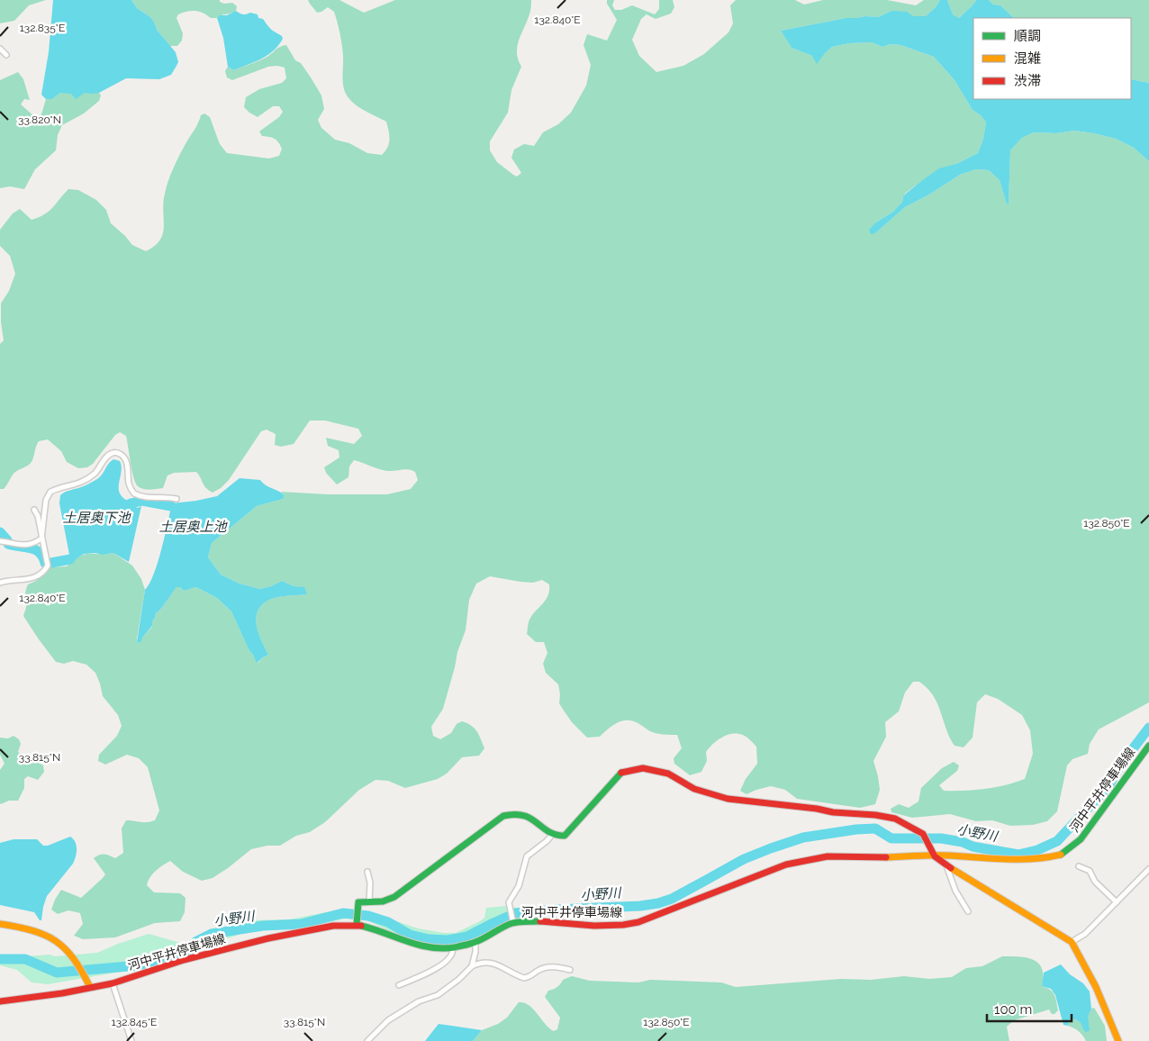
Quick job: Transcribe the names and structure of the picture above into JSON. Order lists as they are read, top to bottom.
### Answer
{
  "streets": {
    "main road": ["河中平井停車場線"]
  },
  "water": ["土居奥下池", "土居奥上池", "小野川"],
  "legend": ["順調", "混雑", "渋滞"],
  "scale_bar": "100 m",
  "coordinates": [
    "132.840°E",
    "132.835°E",
    "33.820°N",
    "132.850°E",
    "33.815°N",
    "132.845°E"
  ]
}
